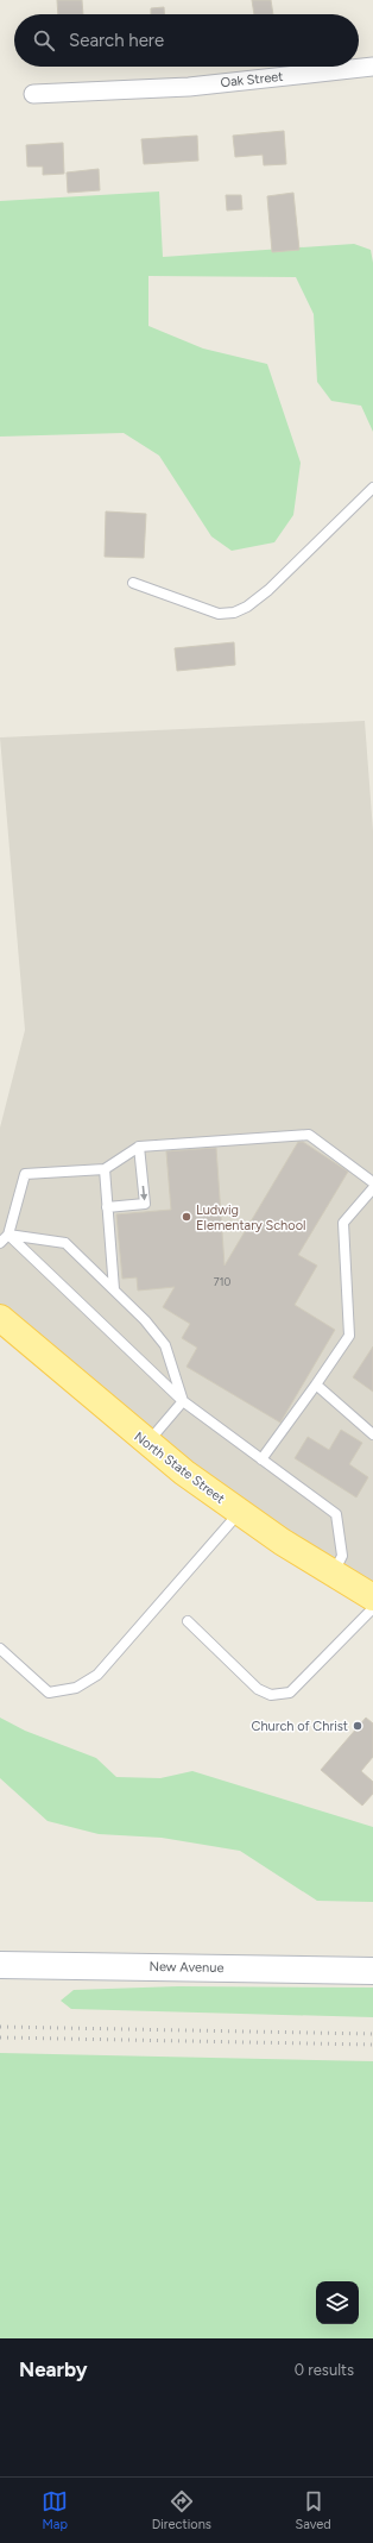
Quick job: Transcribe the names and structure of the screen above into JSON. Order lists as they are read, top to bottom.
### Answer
{
  "streets": {
    "main road": ["North State Street", "New Avenue"],
    "street": ["Oak Street"]
  },
  "places": ["Ludwig Elementary School", "Church of Christ"],
  "house_numbers": ["710"],
  "page": {
    "search": "Search here",
    "heading": ["Nearby", "0 results"],
    "nav": ["Map", "Directions", "Saved"]
  }
}
